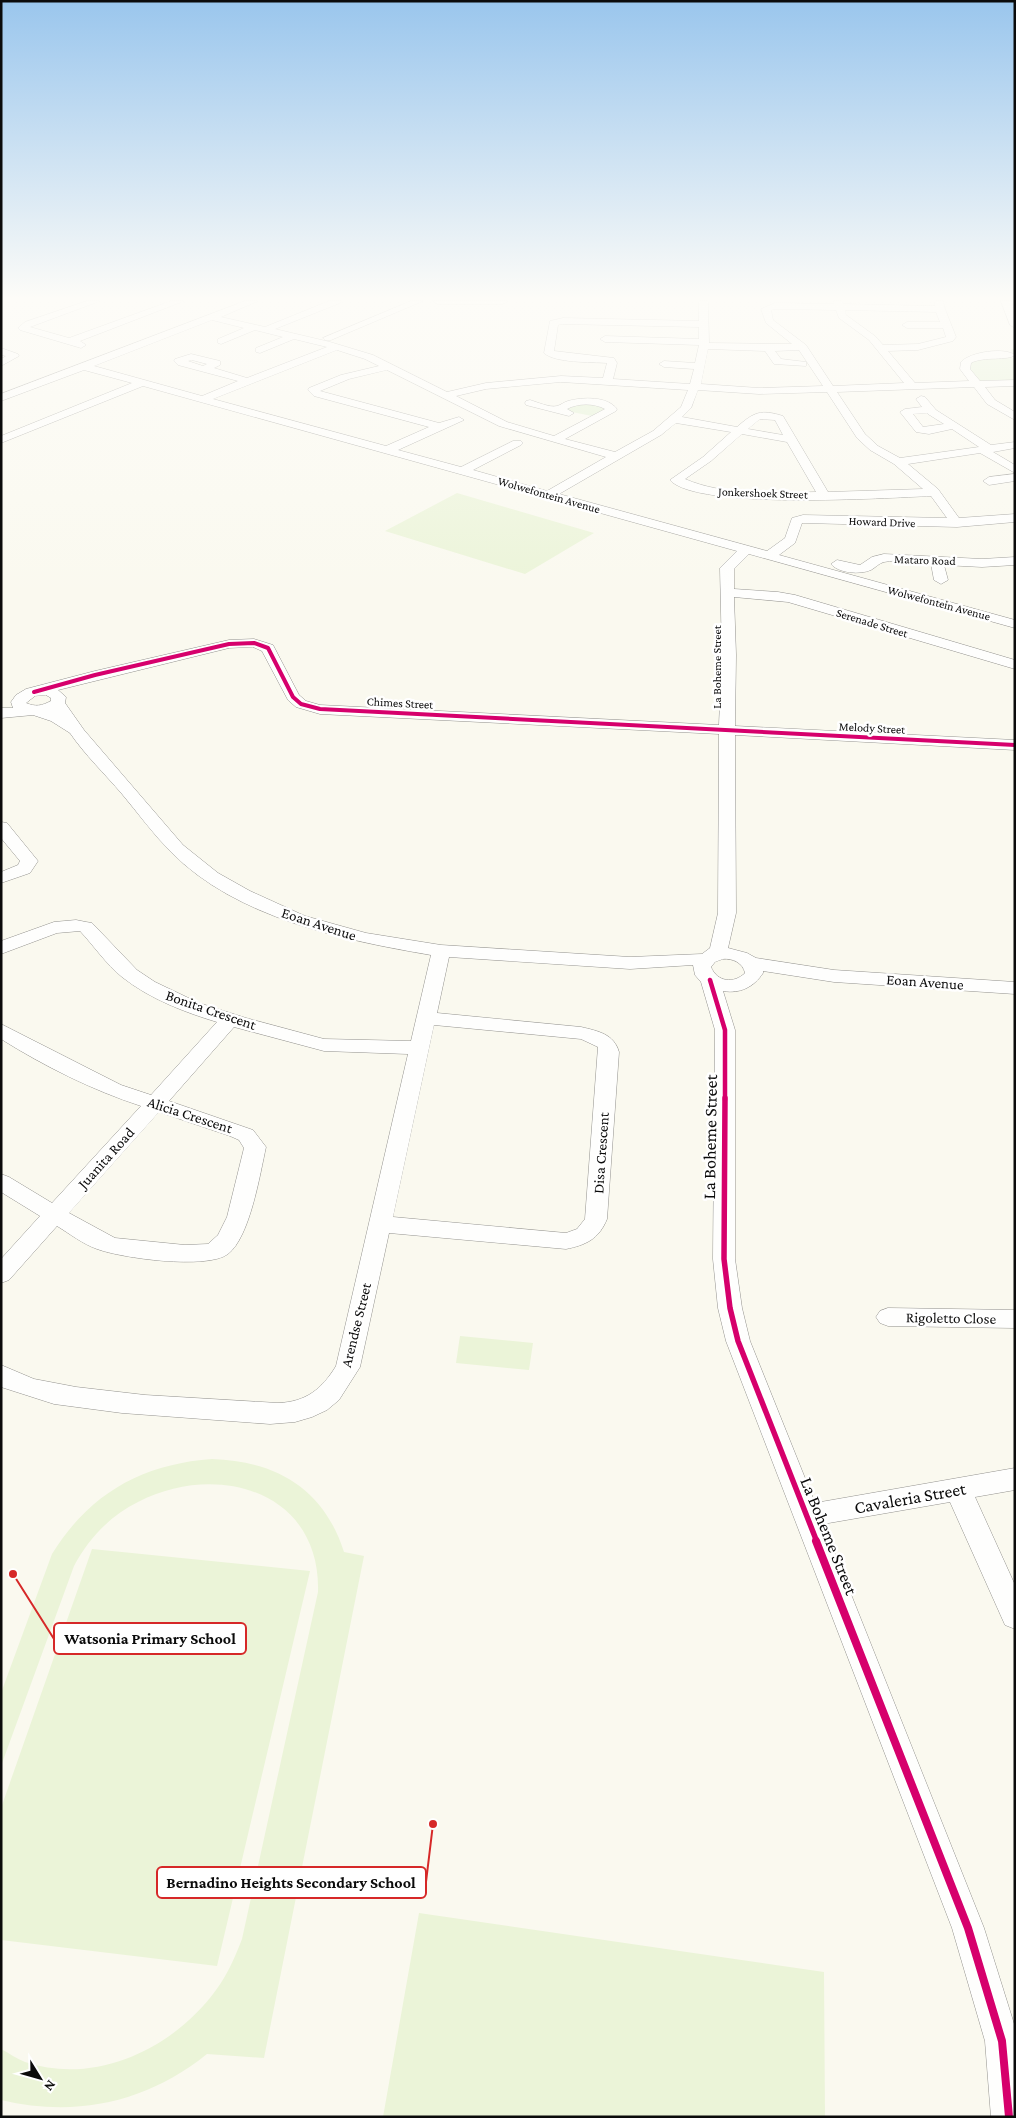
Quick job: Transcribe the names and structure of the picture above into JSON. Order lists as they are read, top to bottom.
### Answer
{
  "streets": {
    "street": [
      "Jonkershoek Street",
      "Wolwefontein Avenue",
      "Howard Drive",
      "Mataro Road",
      "Serenade Street",
      "La Boheme Street",
      "Chimes Street",
      "Melody Street",
      "Eoan Avenue",
      "Bonita Crescent",
      "Alicia Crescent",
      "Disa Crescent",
      "Juanita Road",
      "Rigoletto Close",
      "Arendse Street",
      "Cavaleria Street"
    ]
  },
  "crossings": [
    ["Wolwefontein Avenue", "Howard Drive"],
    ["Wolwefontein Avenue", "La Boheme Street"],
    ["Howard Drive", "Mataro Road"],
    ["Serenade Street", "La Boheme Street"],
    ["La Boheme Street", "Chimes Street"],
    ["La Boheme Street", "Melody Street"],
    ["La Boheme Street", "Eoan Avenue"],
    ["La Boheme Street", "Cavaleria Street"],
    ["Chimes Street", "Melody Street"],
    ["Chimes Street", "Eoan Avenue"],
    ["Eoan Avenue", "Arendse Street"],
    ["Bonita Crescent", "Juanita Road"],
    ["Bonita Crescent", "Arendse Street"],
    ["Alicia Crescent", "Juanita Road"],
    ["Disa Crescent", "Arendse Street"]
  ],
  "places": ["Watsonia Primary School", "Bernadino Heights Secondary School"],
  "north": "bottom right"
}
